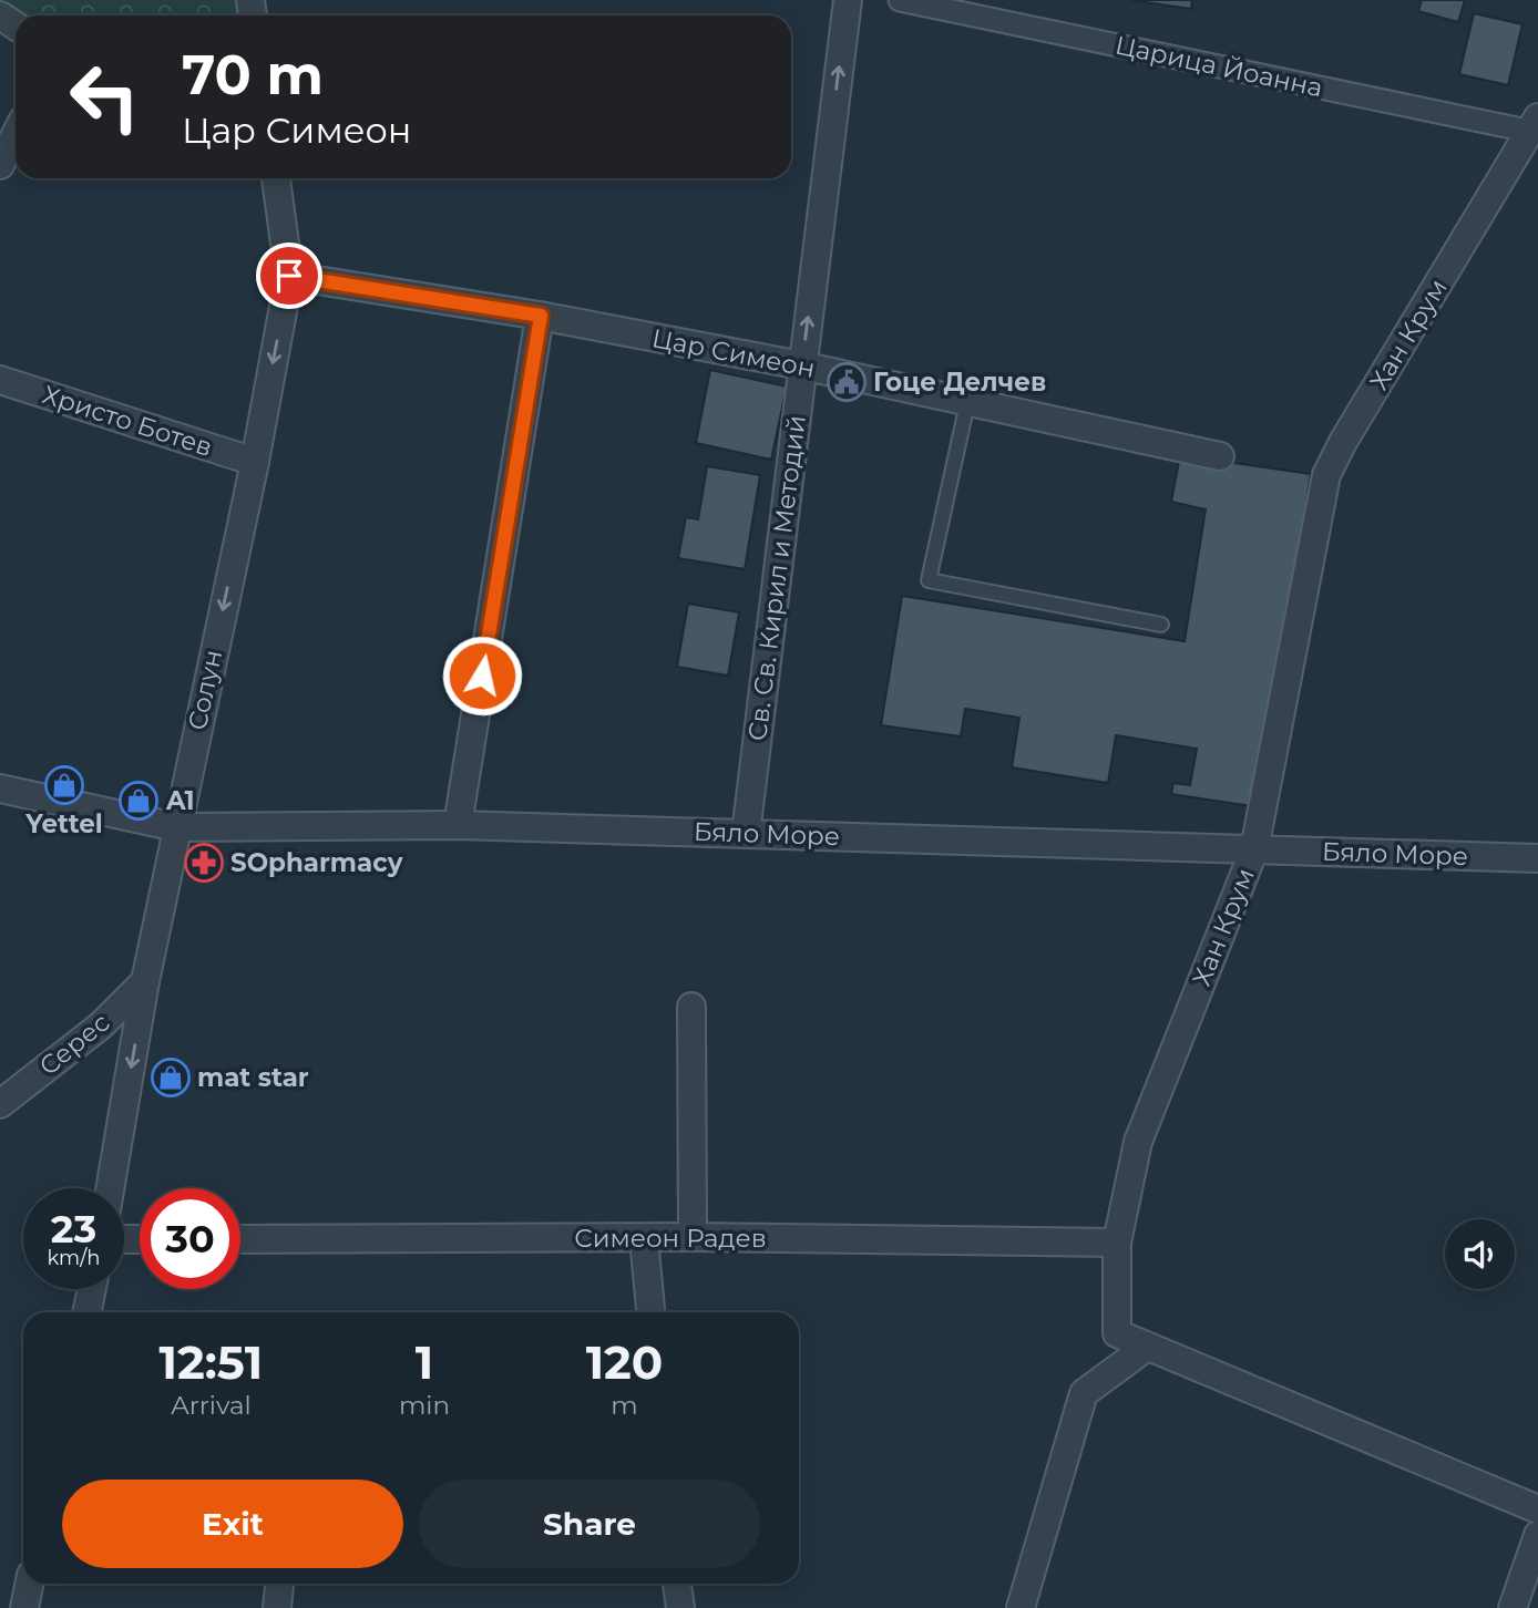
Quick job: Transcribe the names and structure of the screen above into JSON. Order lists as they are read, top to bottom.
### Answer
{
  "streets": {
    "street": [
      "Царица Йоанна",
      "Хан Крум",
      "Цар Симеон",
      "Христо Ботев",
      "Св. Св. Кирил и Методий",
      "Солун",
      "Бяло Море",
      "Серес",
      "Симеон Радев"
    ]
  },
  "crossings": [
    ["Царица Йоанна", "Хан Крум"],
    ["Хан Крум", "Бяло Море"],
    ["Хан Крум", "Симеон Радев"],
    ["Цар Симеон", "Св. Св. Кирил и Методий"],
    ["Цар Симеон", "Солун"],
    ["Христо Ботев", "Солун"],
    ["Св. Св. Кирил и Методий", "Бяло Море"],
    ["Солун", "Бяло Море"],
    ["Солун", "Серес"]
  ],
  "one_way": ["Св. Св. Кирил и Методий", "Солун"],
  "places": {
    "public building": ["Гоце Делчев"],
    "shop": ["Yettel", "A1", "mat star"],
    "pharmacy": ["SOpharmacy"]
  },
  "page": {
    "turn": ["70 m", "Цар Симеон"],
    "speed": "23 km/h",
    "limit": "30",
    "eta": [
      "12:51",
      "Arrival",
      "1",
      "min",
      "120",
      "m"
    ],
    "buttons": ["Exit", "Share"]
  }
}
